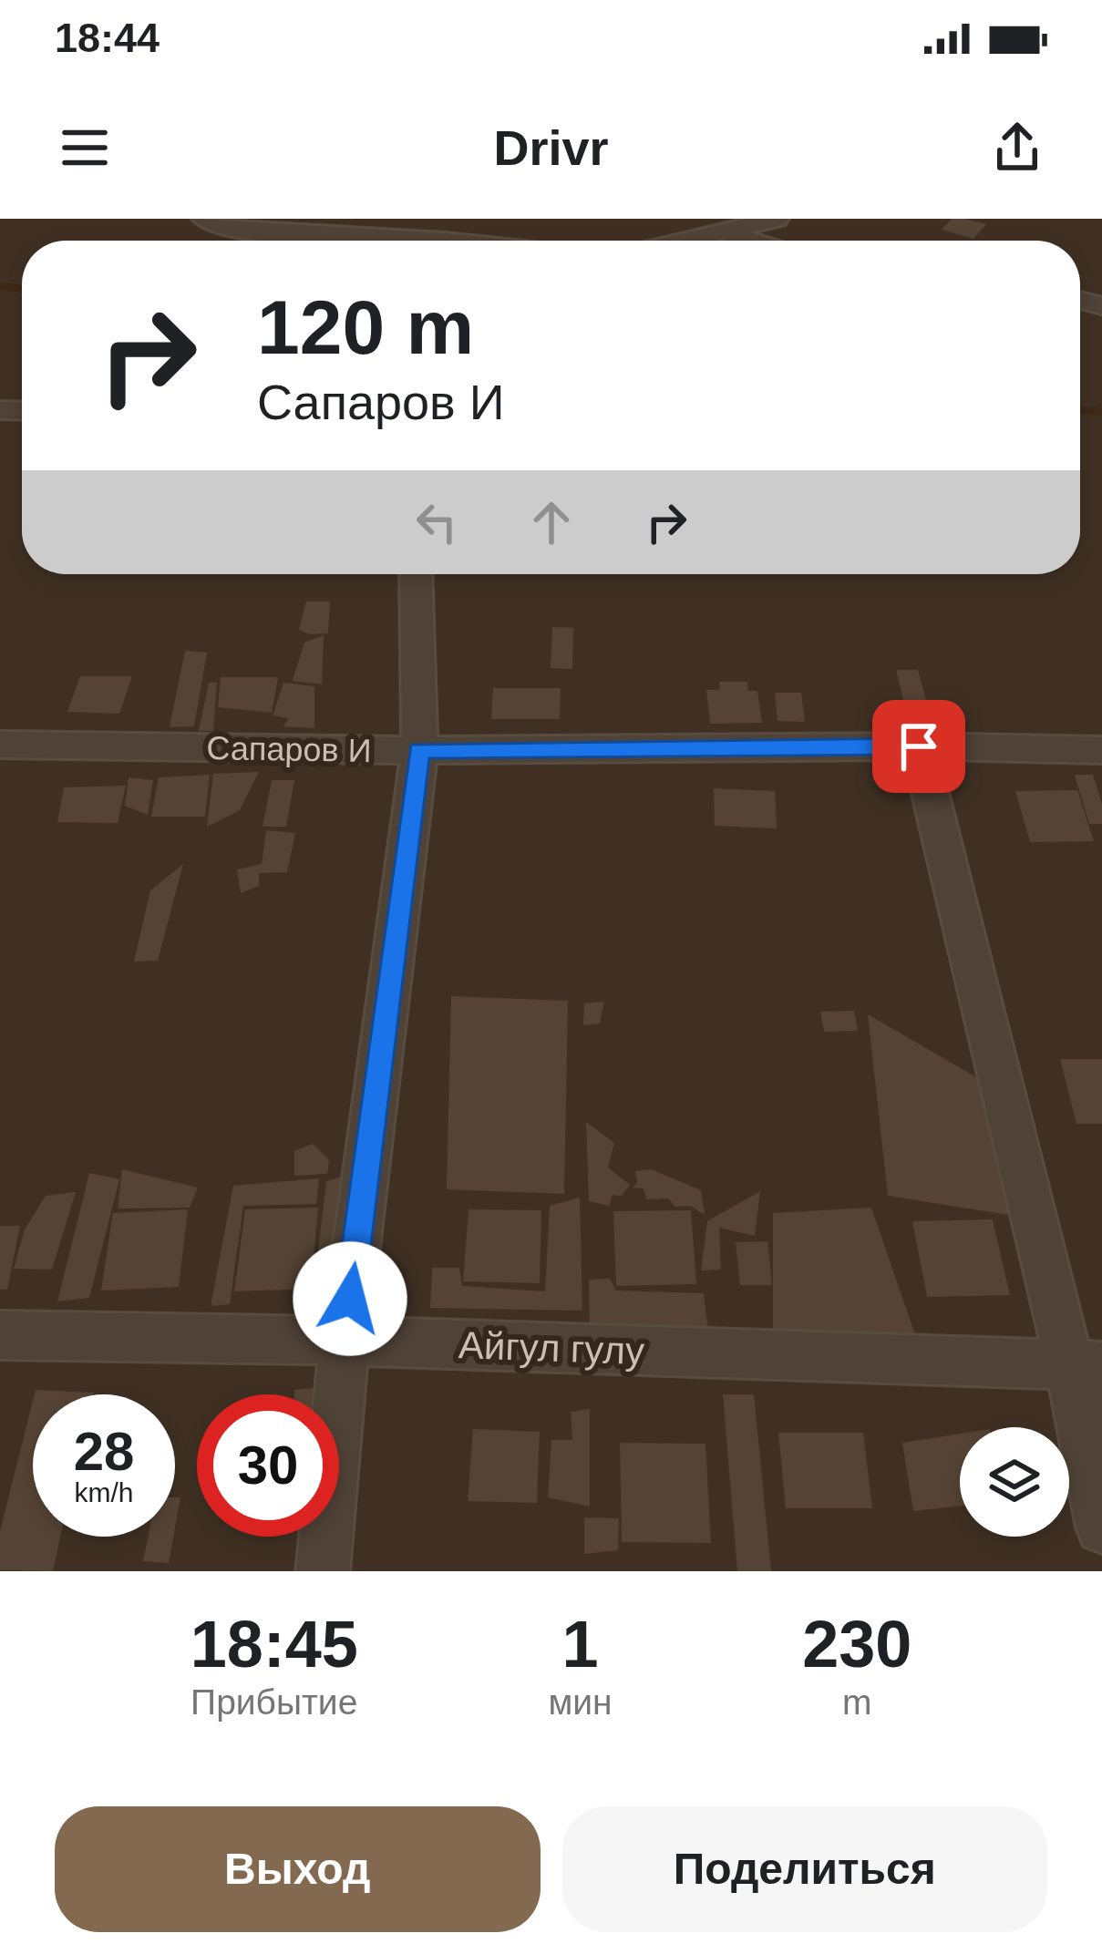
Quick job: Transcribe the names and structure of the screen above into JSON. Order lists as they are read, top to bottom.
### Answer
{
  "streets": {
    "street": ["Сапаров И", "Айгул гулу"]
  },
  "page": {
    "status": "18:44",
    "header": "Drivr",
    "turn": ["120 m", "Сапаров И"],
    "speed": "28 km/h",
    "limit": "30",
    "eta": [
      "18:45",
      "Прибытие",
      "1",
      "мин",
      "230",
      "m"
    ],
    "buttons": ["Выход", "Поделиться"]
  }
}
